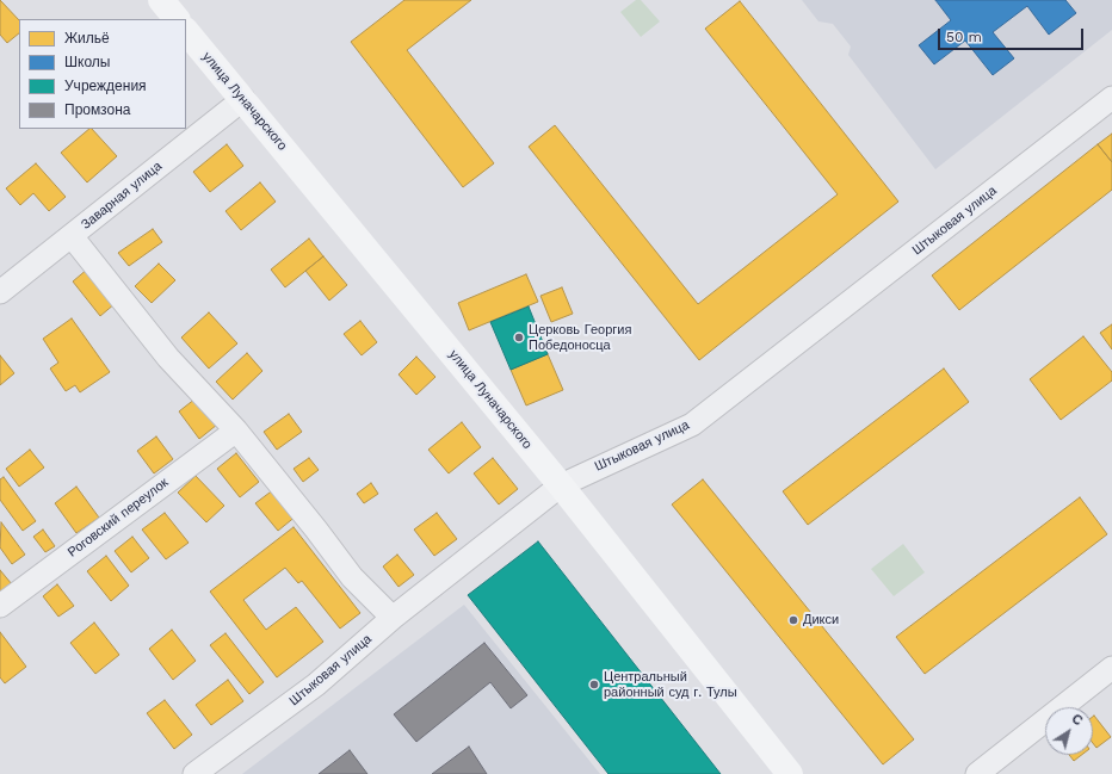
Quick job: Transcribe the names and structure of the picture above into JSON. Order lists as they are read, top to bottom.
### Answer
{
  "streets": {
    "main road": ["улица Луначарского"],
    "street": ["Заварная улица", "Штыковая улица", "Роговский переулок"]
  },
  "crossings": [
    ["улица Луначарского", "Заварная улица"],
    ["улица Луначарского", "Штыковая улица"]
  ],
  "places": ["Церковь Георгия Победоносца", "Дикси", "Центральный районный суд г. Тулы"],
  "legend": [
    "Жильё",
    "Школы",
    "Учреждения",
    "Промзона"
  ],
  "scale_bar": "50 m",
  "north": "top right"
}
